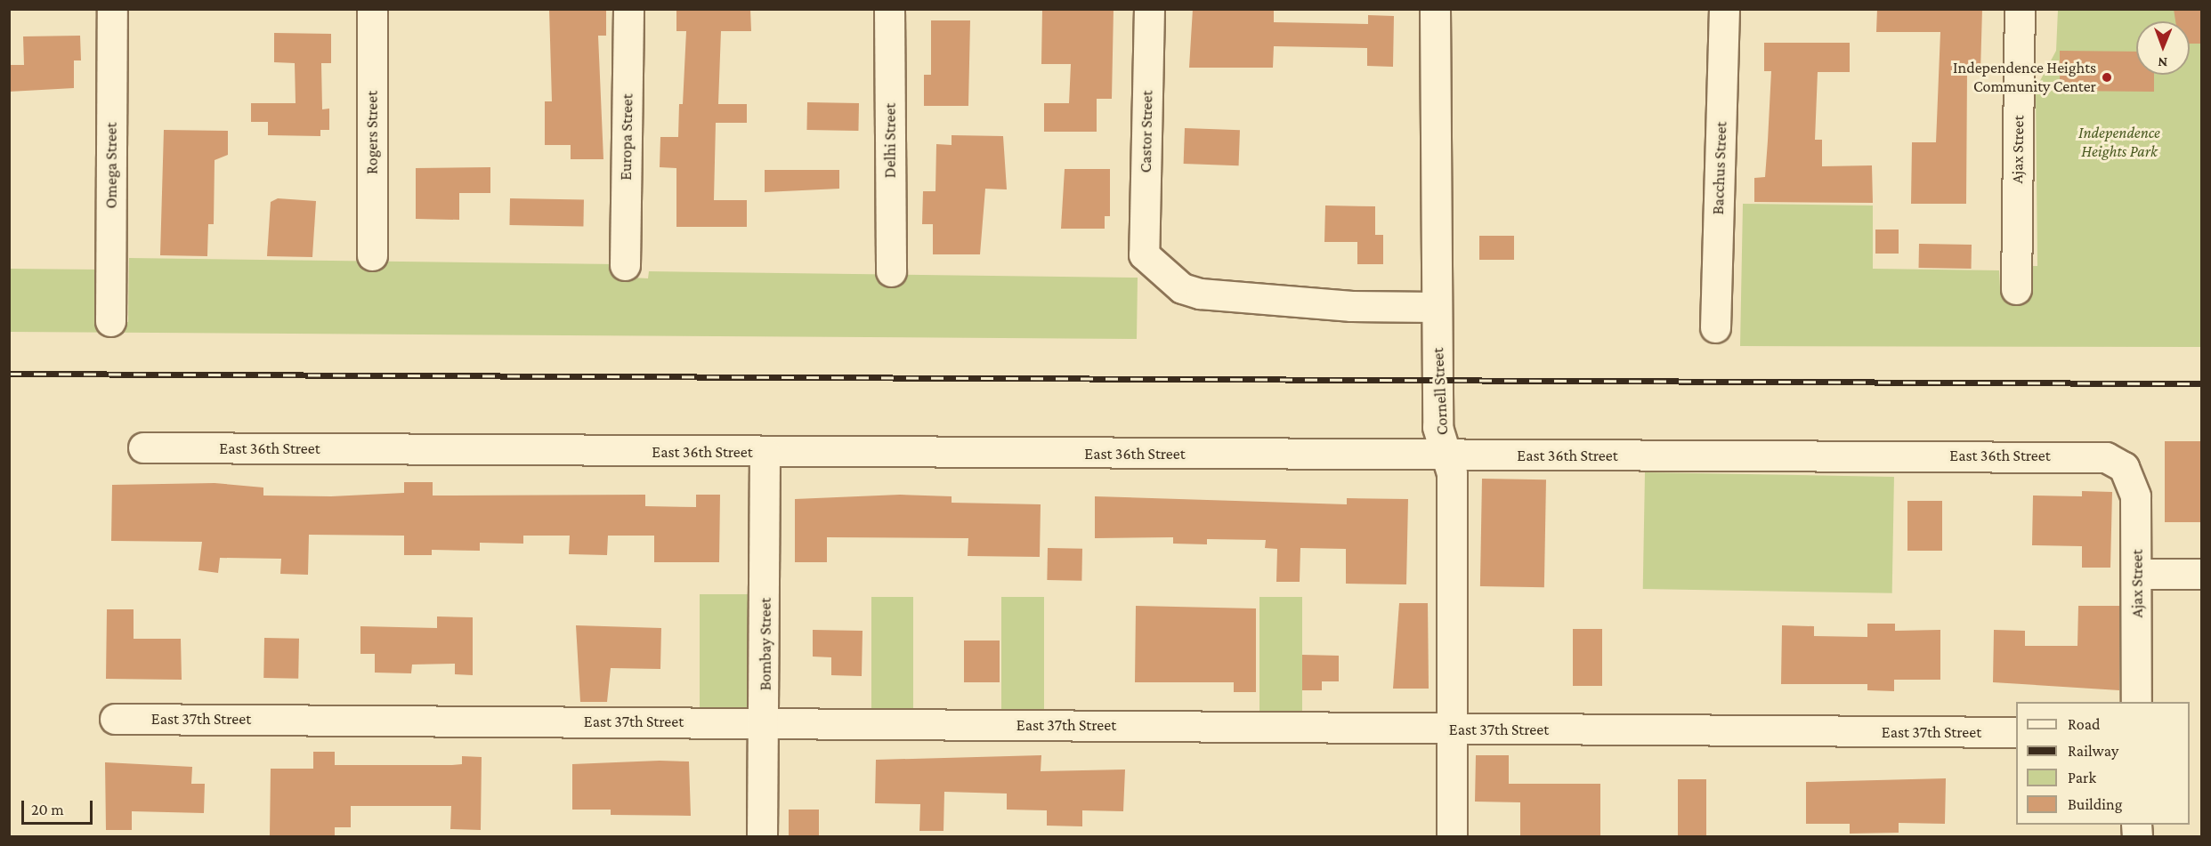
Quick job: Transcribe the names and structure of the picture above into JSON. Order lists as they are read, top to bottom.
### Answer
{
  "streets": {
    "street": [
      "Castor Street",
      "Rogers Street",
      "Europa Street",
      "Delhi Street",
      "Ajax Street",
      "Omega Street",
      "Bacchus Street",
      "Cornell Street",
      "East 36th Street",
      "Bombay Street",
      "East 37th Street"
    ]
  },
  "crossings": [
    ["Castor Street", "Cornell Street"],
    ["Ajax Street", "East 36th Street"],
    ["Cornell Street", "East 36th Street"],
    ["Cornell Street", "East 37th Street"],
    ["East 36th Street", "Bombay Street"],
    ["Bombay Street", "East 37th Street"]
  ],
  "parks": ["Independence Heights Park"],
  "places": ["Independence Heights Community Center"],
  "legend": [
    "Road",
    "Railway",
    "Park",
    "Building"
  ],
  "scale_bar": "20 m",
  "north": "bottom"
}
